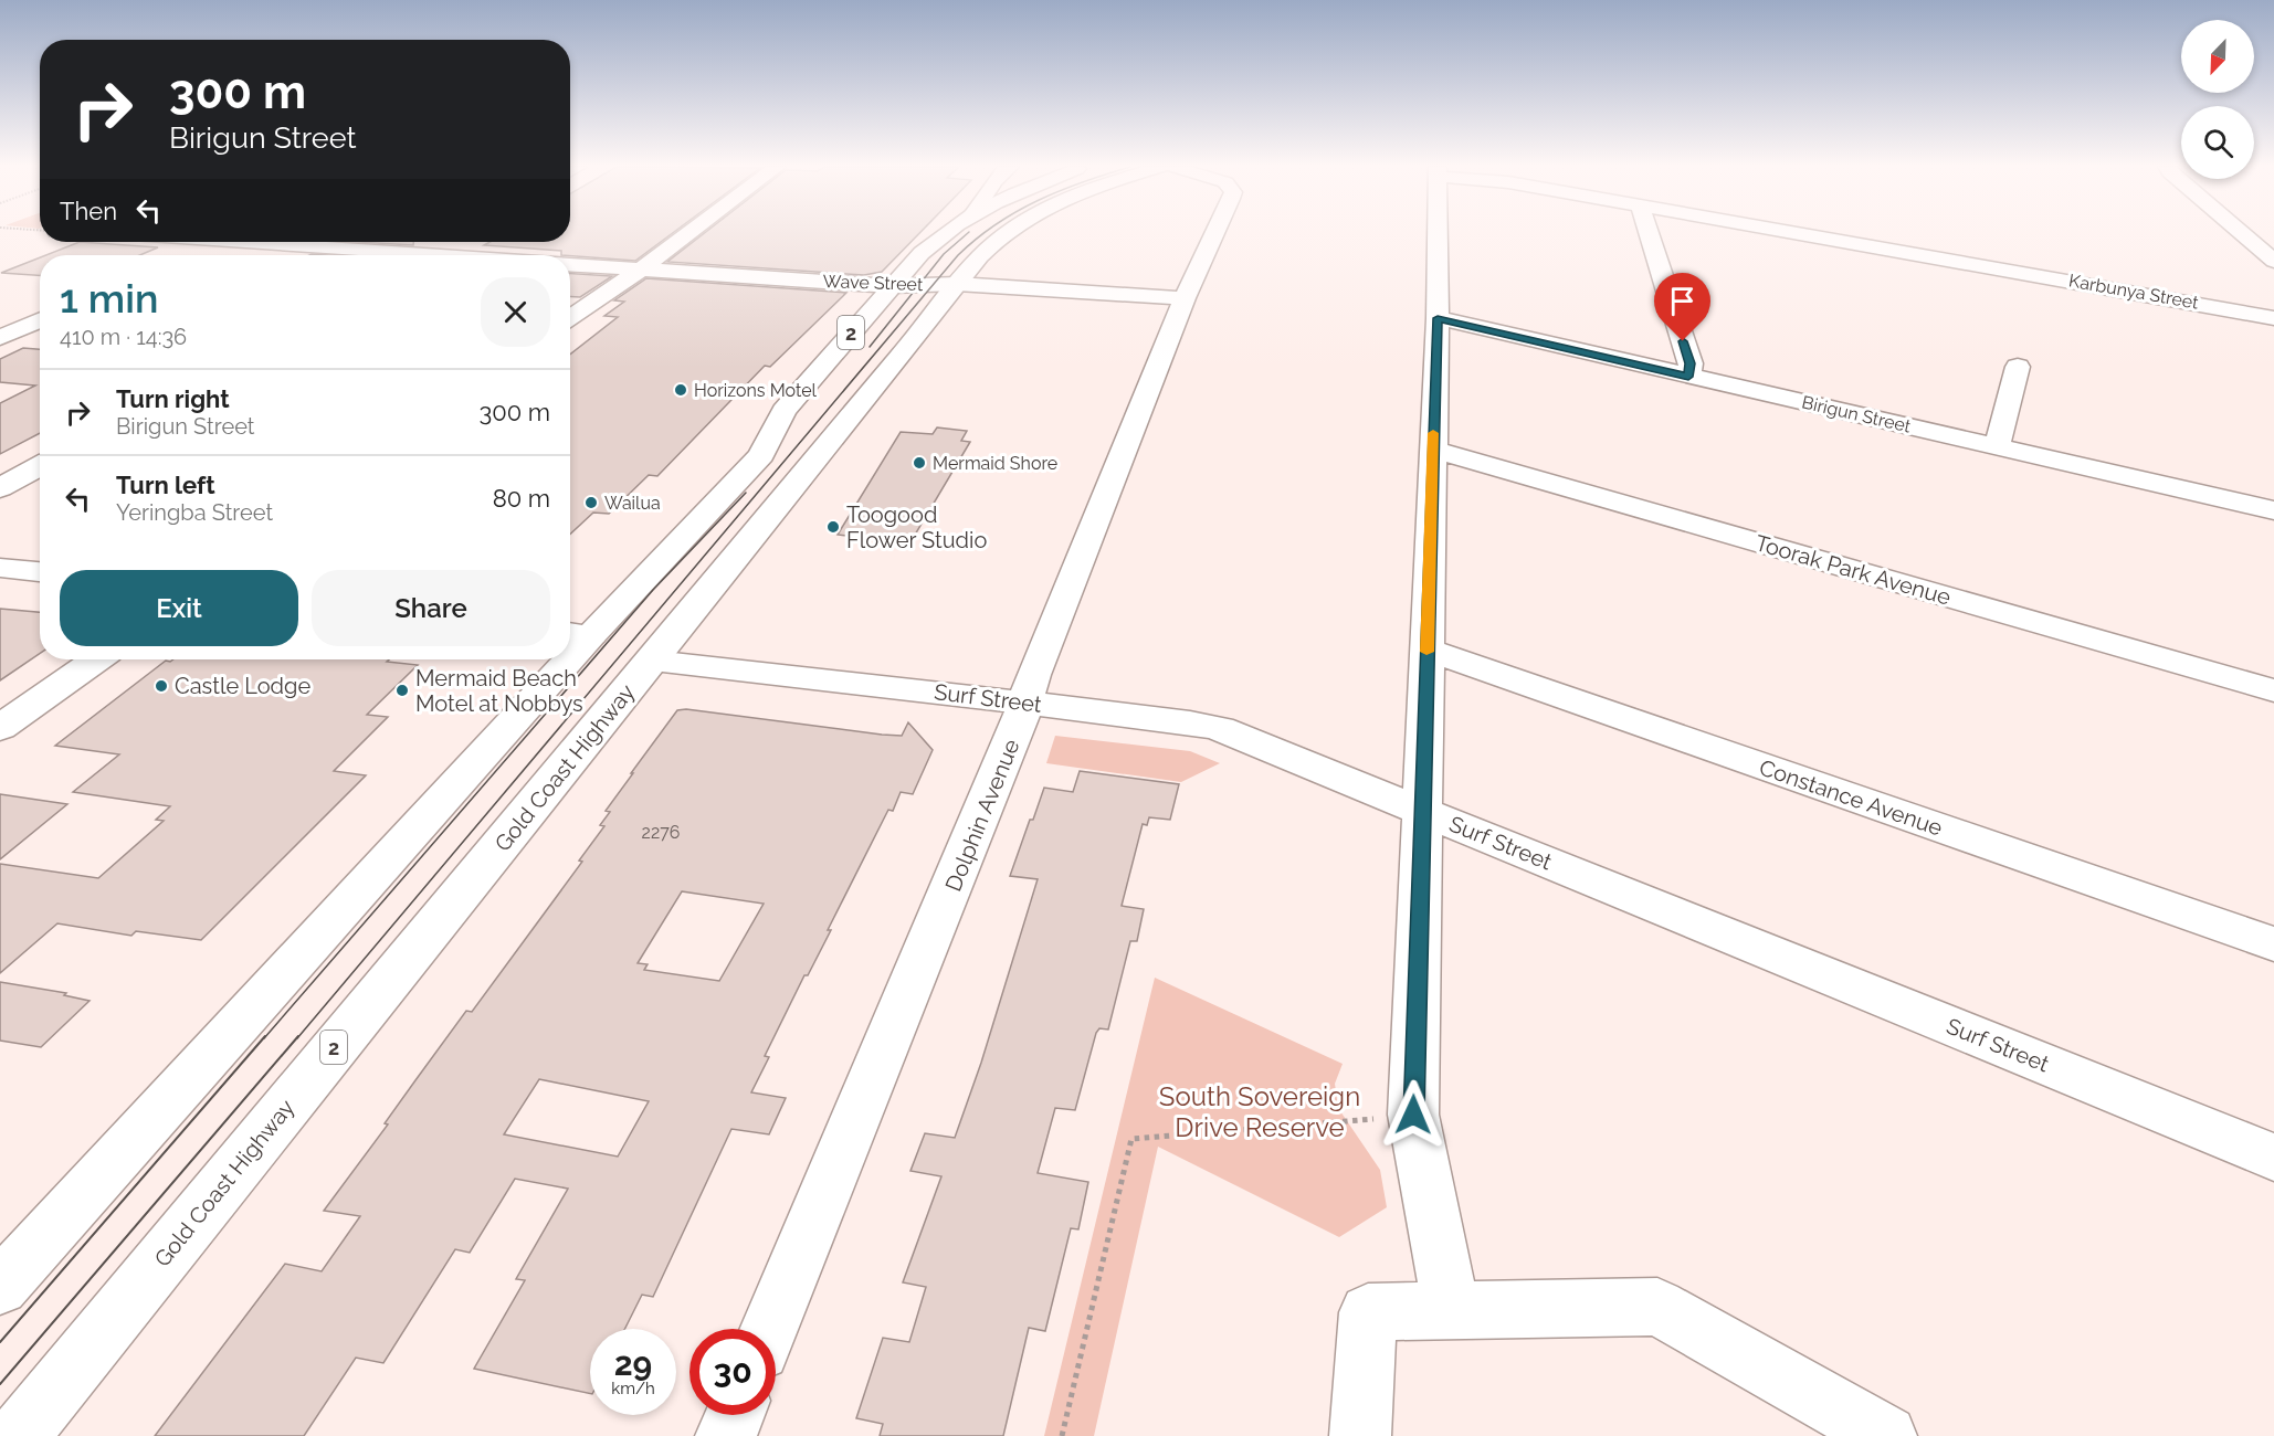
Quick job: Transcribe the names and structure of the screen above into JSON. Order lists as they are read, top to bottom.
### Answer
{
  "streets": {
    "main road": [
      "Wave Street",
      "Karbunya Street",
      "2",
      "Birigun Street",
      "Toorak Park Avenue",
      "Surf Street",
      "Gold Coast Highway",
      "Constance Avenue",
      "Dolphin Avenue"
    ]
  },
  "crossings": [
    ["Wave Street", "2"],
    ["Wave Street", "Gold Coast Highway"],
    ["Wave Street", "Dolphin Avenue"],
    ["Surf Street", "Gold Coast Highway"],
    ["Surf Street", "Dolphin Avenue"]
  ],
  "parks": ["South Sovereign Drive Reserve"],
  "places": [
    "Horizons Motel",
    "Mermaid Shore",
    "Wailua",
    "Toogood Flower Studio",
    "Castle Lodge",
    "Mermaid Beach Motel at Nobbys"
  ],
  "house_numbers": ["2276"],
  "north": "bottom left",
  "page": {
    "turn": ["300 m", "Birigun Street"],
    "then": "Then",
    "heading": ["1 min", "410 m · 14:36"],
    "list": [
      {
        "name": "Turn right",
        "note": "Birigun Street",
        "value": "300 m"
      },
      {
        "name": "Turn left",
        "note": "Yeringba Street",
        "value": "80 m"
      }
    ],
    "buttons": ["Exit", "Share"],
    "speed": "29 km/h",
    "limit": "30"
  }
}
